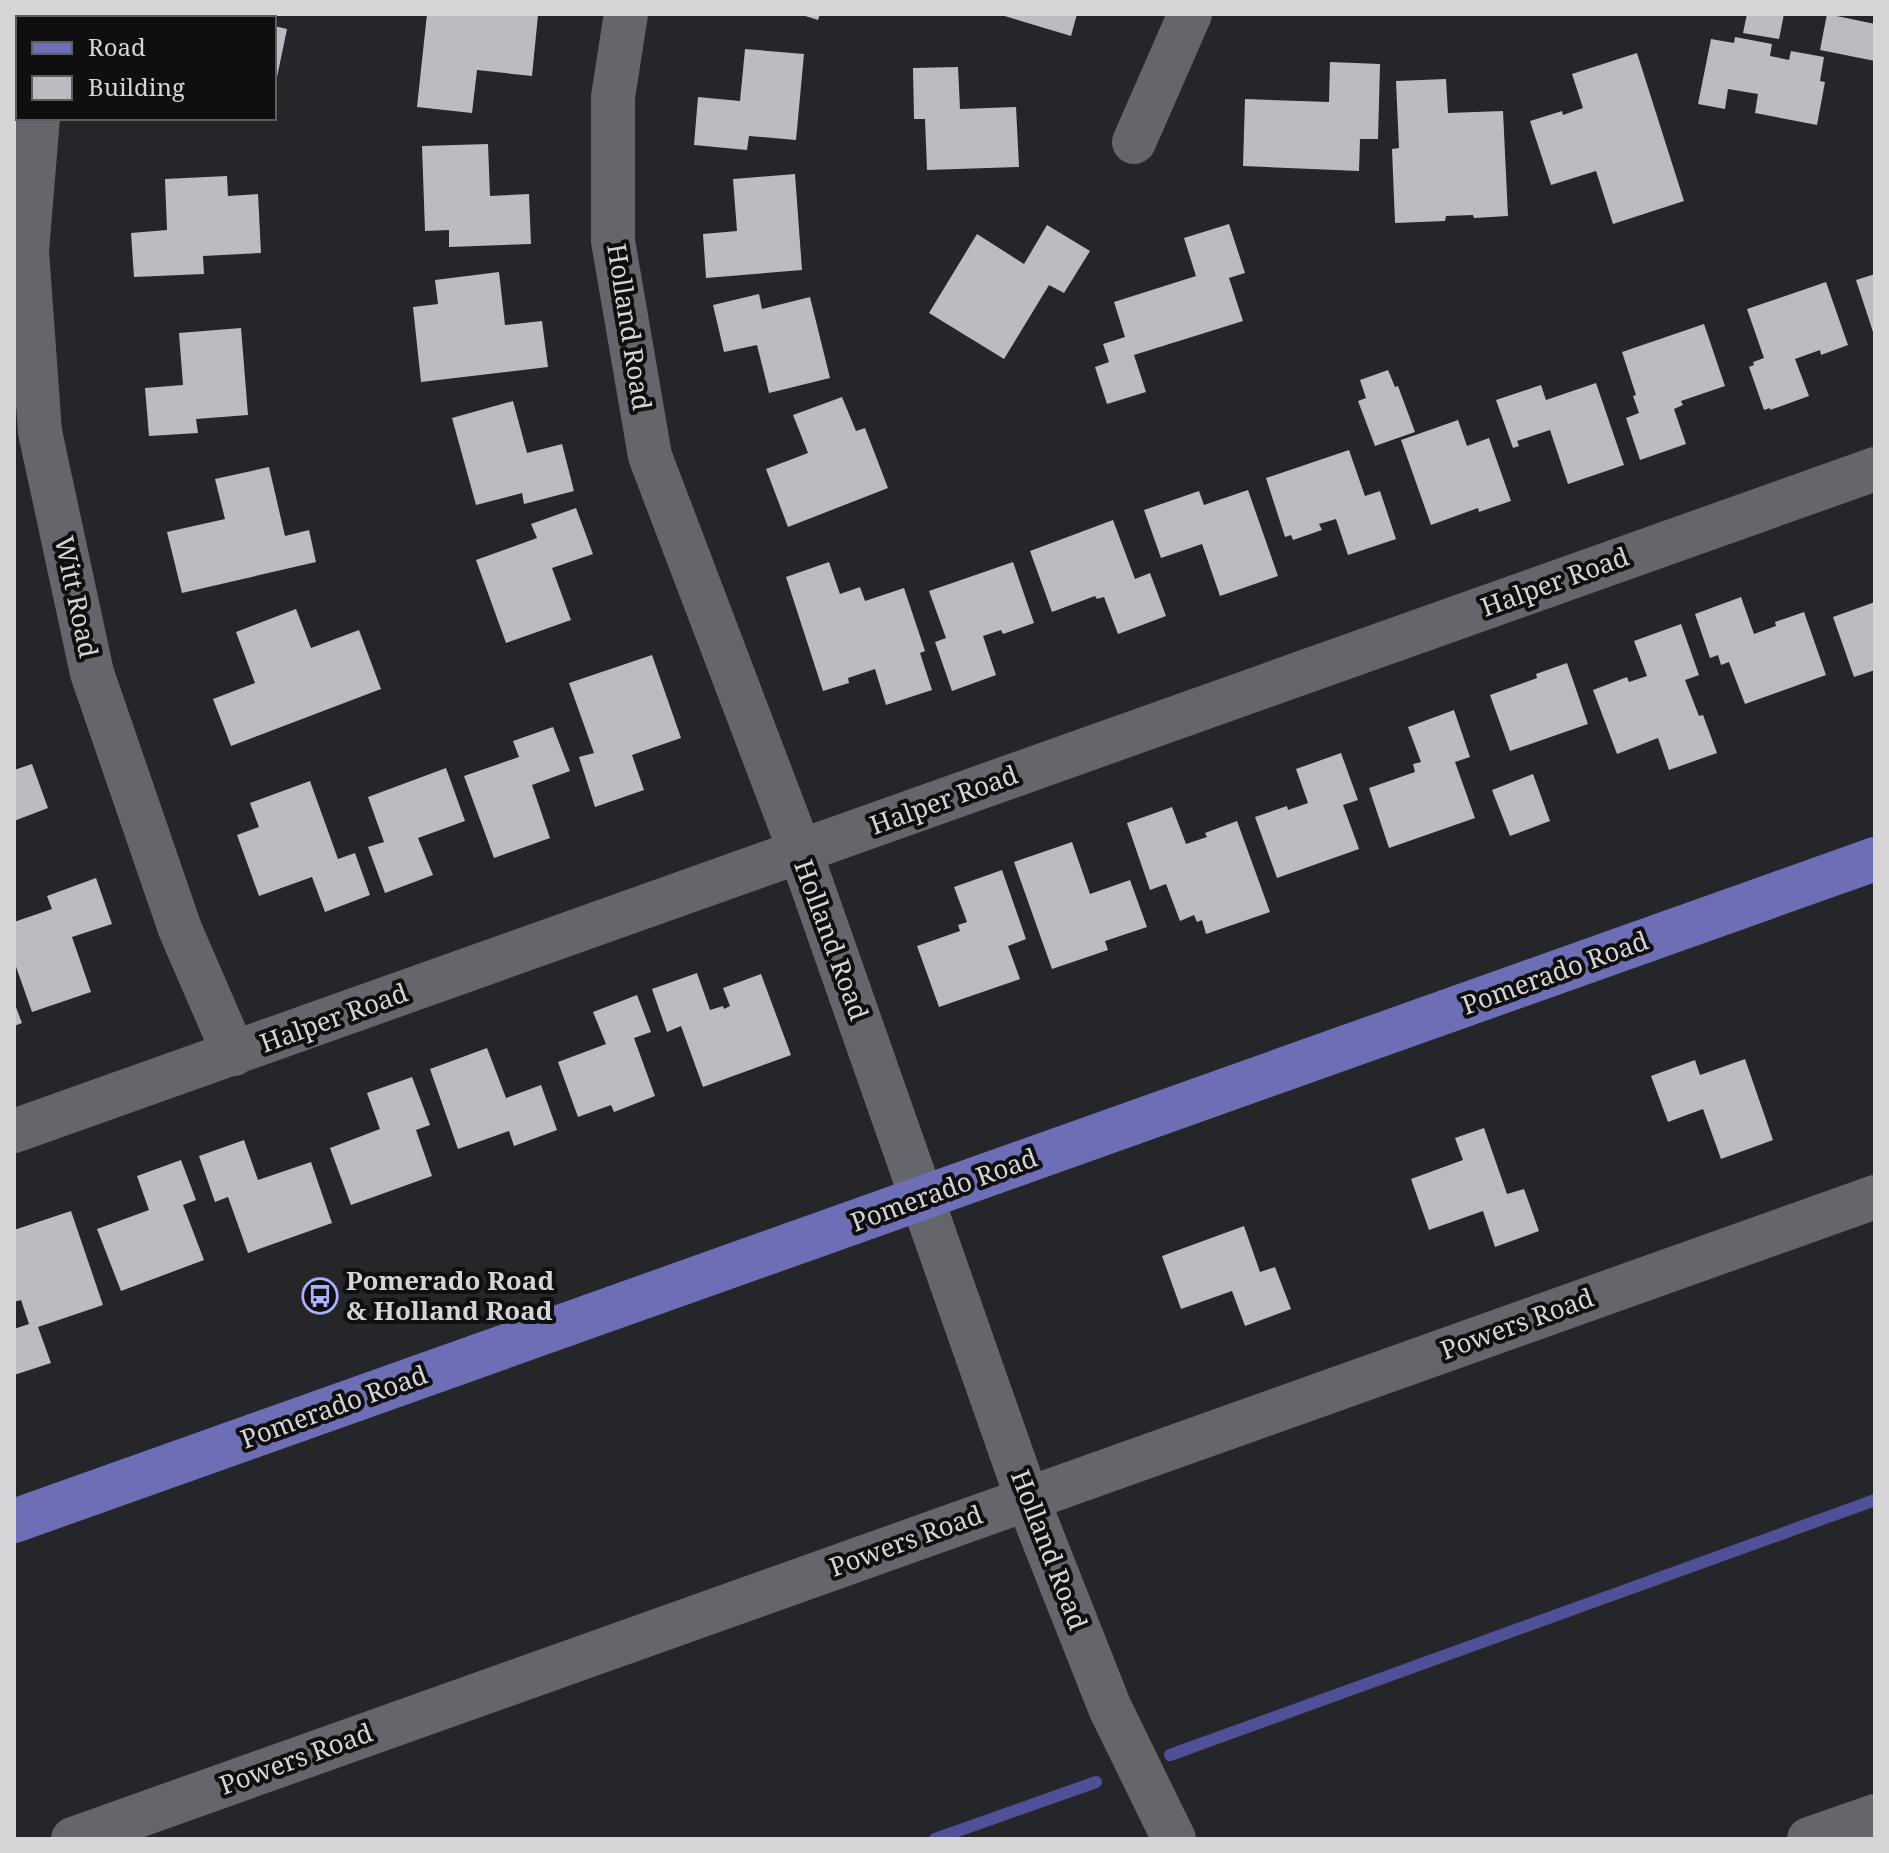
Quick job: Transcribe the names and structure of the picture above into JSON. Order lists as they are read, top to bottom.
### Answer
{
  "streets": {
    "main road": ["Pomerado Road"],
    "street": [
      "Holland Road",
      "Halper Road",
      "Witt Road",
      "Powers Road"
    ]
  },
  "crossings": [
    ["Holland Road", "Halper Road"],
    ["Holland Road", "Pomerado Road"],
    ["Holland Road", "Powers Road"],
    ["Halper Road", "Witt Road"]
  ],
  "places": {
    "bus stop": ["Pomerado Road & Holland Road"]
  },
  "legend": ["Road", "Building"]
}
